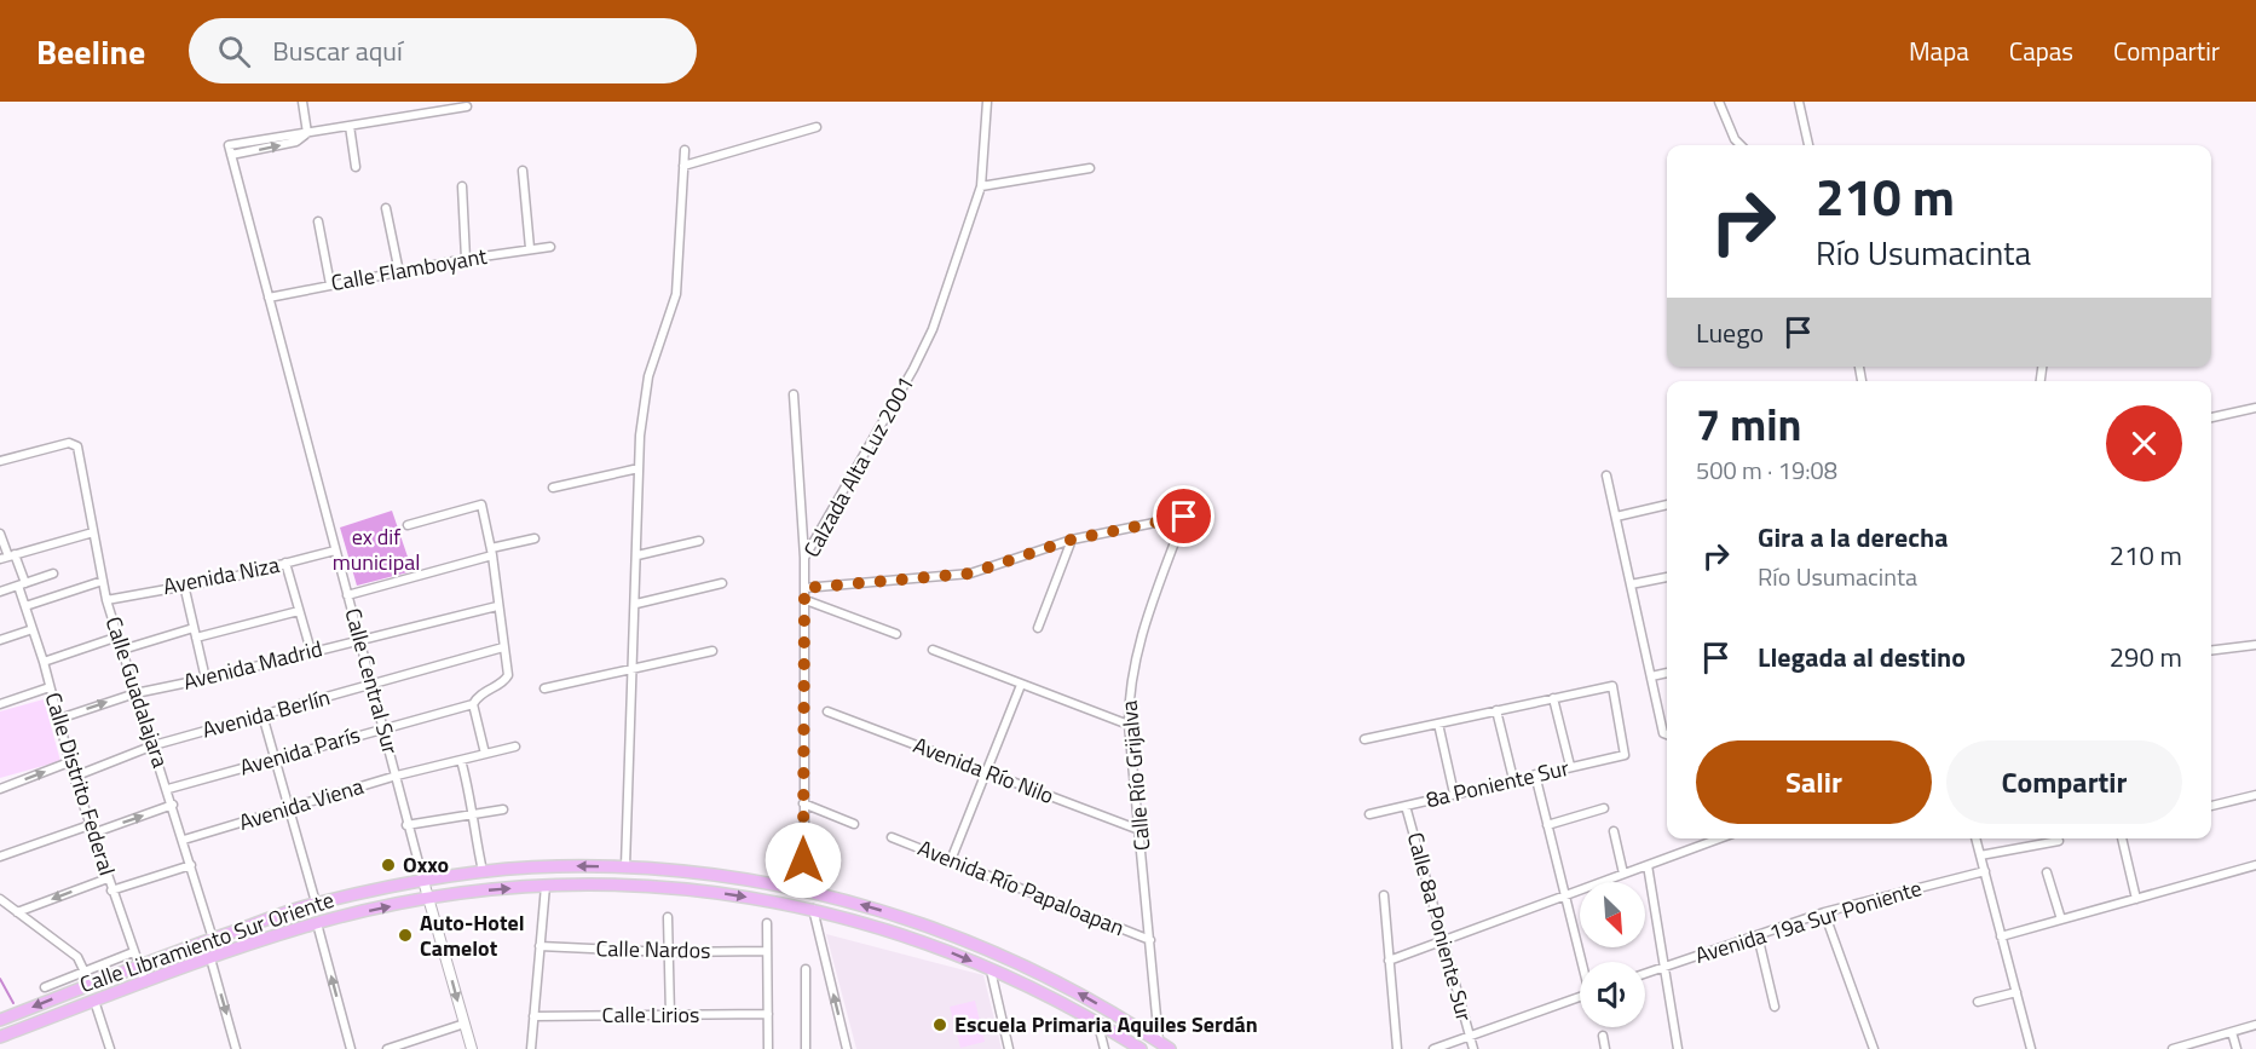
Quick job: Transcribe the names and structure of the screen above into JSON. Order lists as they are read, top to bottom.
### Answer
{
  "streets": {
    "main road": ["Calle Libramiento Sur Oriente"],
    "street": [
      "Calle Flamboyant",
      "Calzada Alta Luz 2001",
      "Avenida Niza",
      "Avenida Madrid",
      "Calle Central Sur",
      "Calle Guadalajara",
      "Avenida Berlín",
      "Avenida París",
      "Avenida Río Nilo",
      "Calle Río Grijalva",
      "Calle Distrito Federal",
      "8a Poniente Sur",
      "Avenida Viena",
      "Avenida Río Papaloapan",
      "Avenida 19a Sur Poniente",
      "Calle 8a Poniente Sur",
      "Calle Nardos",
      "Calle Lirios"
    ]
  },
  "crossings": [
    ["Calle Flamboyant", "Calle Central Sur"],
    ["Calzada Alta Luz 2001", "Calle Libramiento Sur Oriente"],
    ["Avenida Niza", "Calle Central Sur"],
    ["Avenida Niza", "Calle Guadalajara"],
    ["Avenida Madrid", "Calle Central Sur"],
    ["Avenida Madrid", "Calle Guadalajara"],
    ["Avenida Madrid", "Calle Distrito Federal"],
    ["Calle Central Sur", "Avenida Berlín"],
    ["Calle Central Sur", "Avenida París"],
    ["Calle Central Sur", "Avenida Viena"],
    ["Calle Central Sur", "Calle Libramiento Sur Oriente"],
    ["Calle Guadalajara", "Avenida Berlín"],
    ["Calle Guadalajara", "Avenida París"],
    ["Calle Guadalajara", "Avenida Viena"],
    ["Calle Guadalajara", "Calle Libramiento Sur Oriente"],
    ["Avenida Berlín", "Calle Distrito Federal"],
    ["Avenida Río Nilo", "Calle Río Grijalva"],
    ["Calle Río Grijalva", "Avenida Río Papaloapan"],
    ["Calle Río Grijalva", "Calle Libramiento Sur Oriente"],
    ["Calle Distrito Federal", "Calle Libramiento Sur Oriente"],
    ["8a Poniente Sur", "Calle 8a Poniente Sur"]
  ],
  "parks": ["ex dif municipal"],
  "places": ["Oxxo", "Auto-Hotel Camelot", "Escuela Primaria Aquiles Serdán"],
  "north": "bottom right",
  "page": {
    "header": "Beeline",
    "search": "Buscar aquí",
    "nav": ["Mapa", "Capas", "Compartir"],
    "turn": ["210 m", "Río Usumacinta"],
    "then": "Luego",
    "heading": ["7 min", "500 m · 19:08"],
    "list": [
      {
        "name": "Gira a la derecha",
        "note": "Río Usumacinta",
        "value": "210 m"
      },
      {
        "name": "Llegada al destino",
        "value": "290 m"
      }
    ],
    "buttons": ["Salir", "Compartir"]
  }
}
